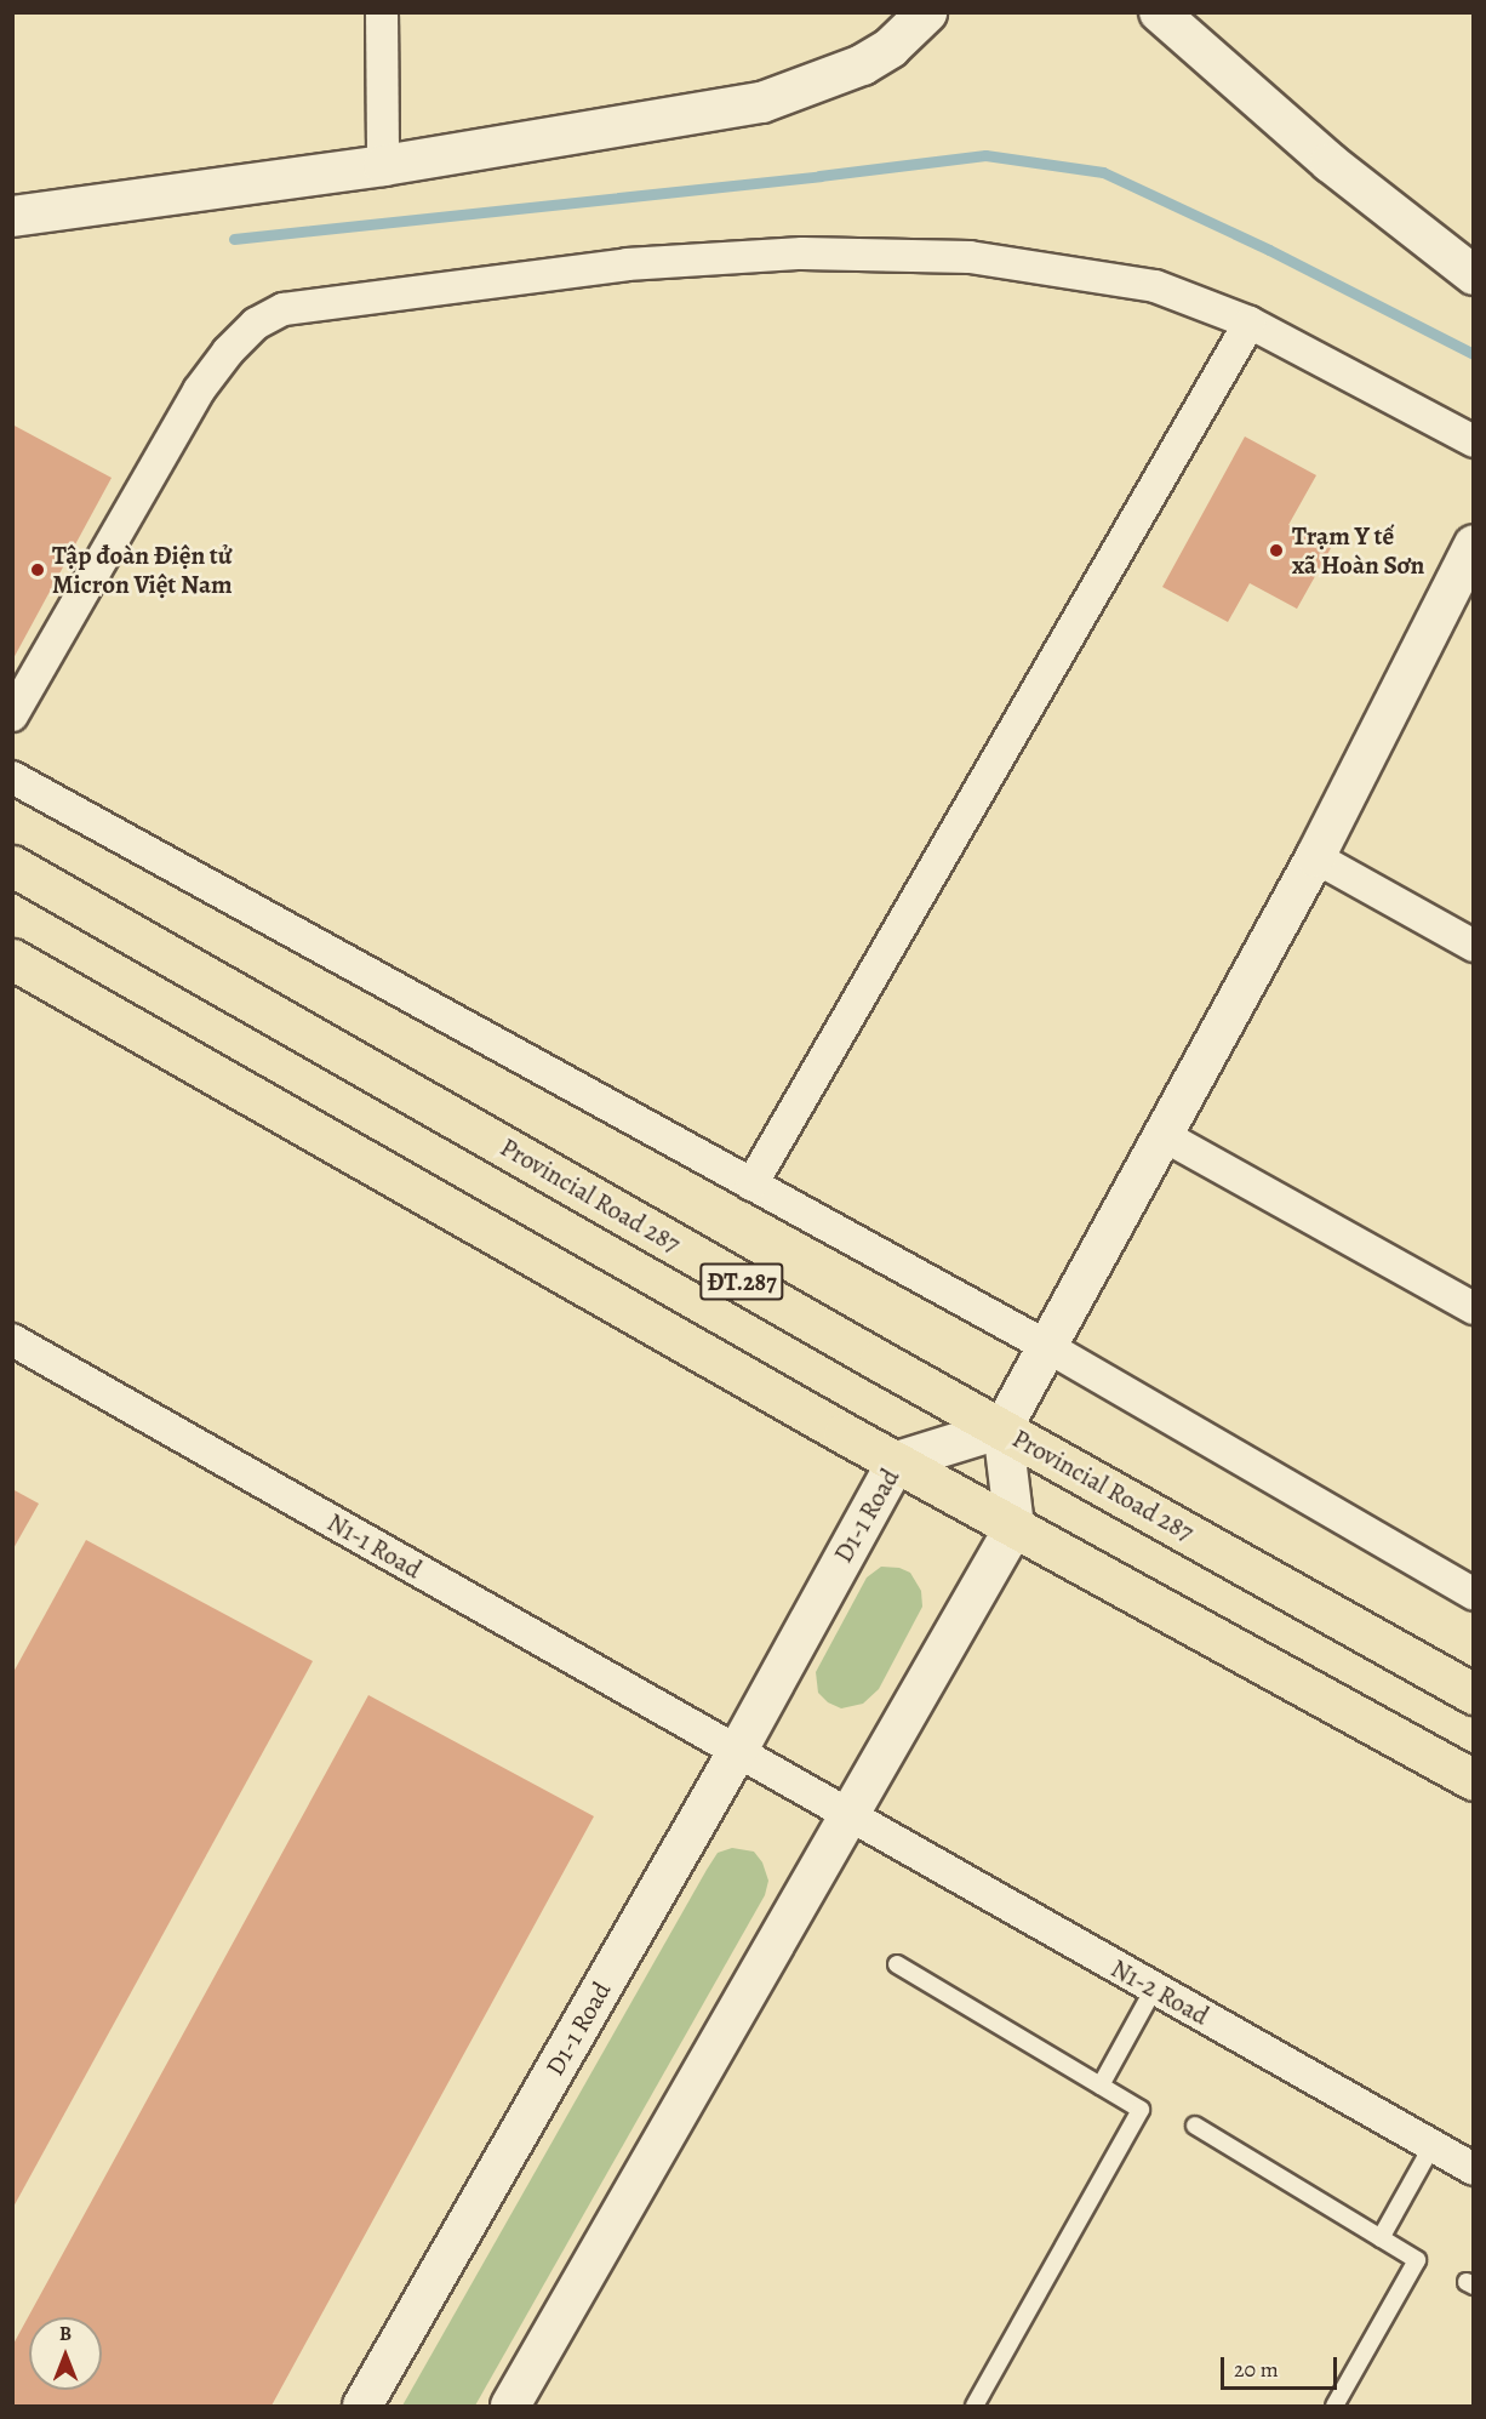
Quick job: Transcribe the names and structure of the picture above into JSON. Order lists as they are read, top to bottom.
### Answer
{
  "streets": {
    "main road": ["Provincial Road 287", "ĐT.287"],
    "street": ["D1-1 Road", "N1-1 Road", "N1-2 Road"]
  },
  "crossings": [
    ["Provincial Road 287", "D1-1 Road"],
    ["D1-1 Road", "N1-1 Road"],
    ["N1-1 Road", "N1-2 Road"]
  ],
  "places": ["Trạm Y tế xã Hoàn Sơn", "Tập đoàn Điện tử Micron Việt Nam"],
  "scale_bar": "20 m",
  "north": "top"
}
